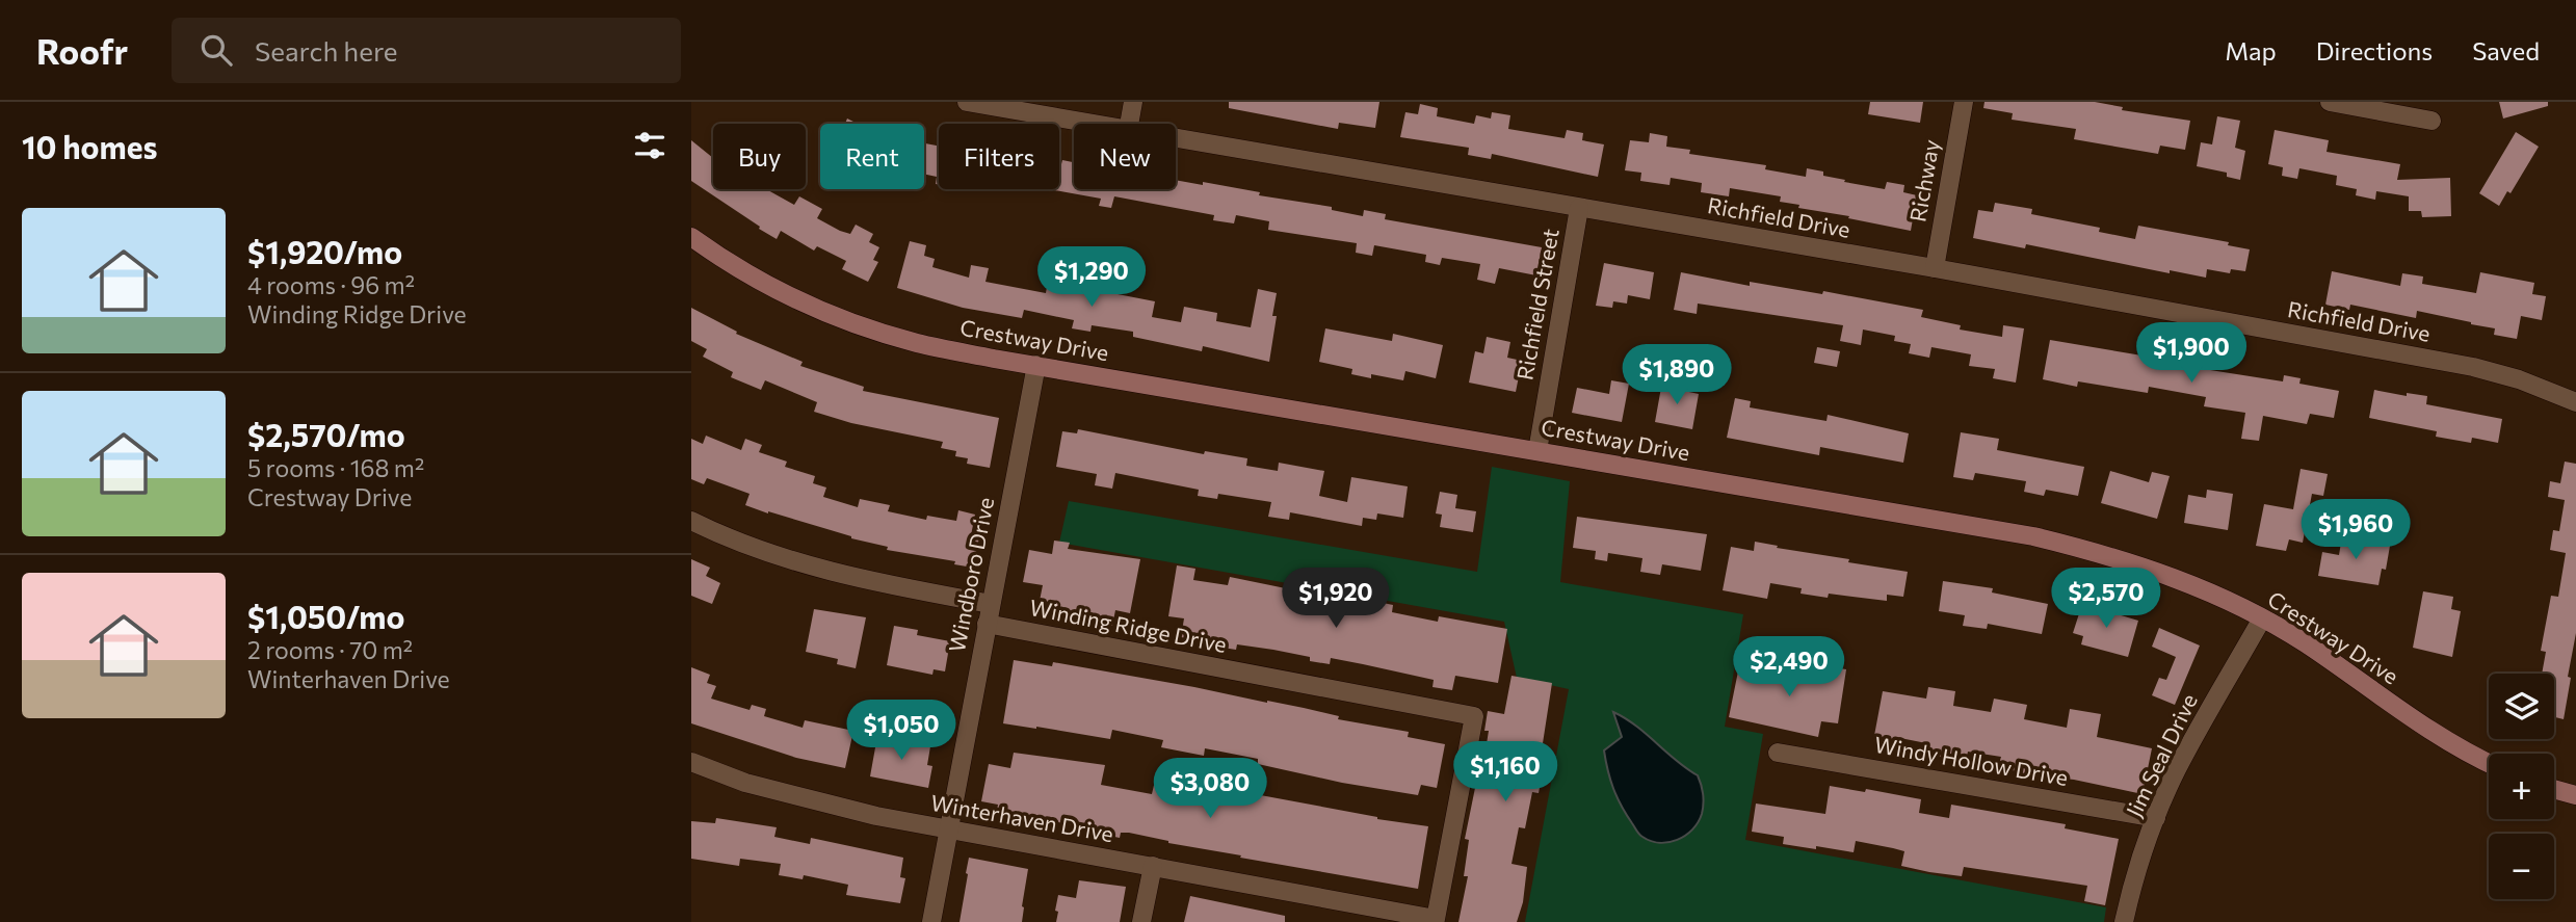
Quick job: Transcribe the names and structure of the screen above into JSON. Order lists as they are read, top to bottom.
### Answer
{
  "streets": {
    "main road": ["Crestway Drive"],
    "street": [
      "Richway",
      "Richfield Drive",
      "Richfield Street",
      "Windboro Drive",
      "Winding Ridge Drive",
      "Jim Seal Drive",
      "Windy Hollow Drive",
      "Winterhaven Drive"
    ]
  },
  "crossings": [
    ["Richway", "Richfield Drive"],
    ["Richfield Drive", "Richfield Street"],
    ["Richfield Street", "Crestway Drive"],
    ["Crestway Drive", "Windboro Drive"],
    ["Crestway Drive", "Jim Seal Drive"],
    ["Windboro Drive", "Winding Ridge Drive"],
    ["Windboro Drive", "Winterhaven Drive"],
    ["Winding Ridge Drive", "Winterhaven Drive"],
    ["Jim Seal Drive", "Windy Hollow Drive"]
  ],
  "page": {
    "header": "Roofr",
    "search": "Search here",
    "nav": ["Map", "Directions", "Saved"],
    "heading": "10 homes",
    "chip": [
      "Buy",
      "Rent",
      "Filters",
      "New"
    ],
    "list": [
      {
        "name": "$1,920/mo",
        "note": "4 rooms · 96 m² · Winding Ridge Drive"
      },
      {
        "name": "$2,570/mo",
        "note": "5 rooms · 168 m² · Crestway Drive"
      },
      {
        "name": "$1,050/mo",
        "note": "2 rooms · 70 m² · Winterhaven Drive"
      }
    ],
    "price": [
      "$1,290",
      "$1,900",
      "$1,890",
      "$1,960",
      "$1,920",
      "$2,570",
      "$2,490",
      "$1,050",
      "$1,160",
      "$3,080"
    ],
    "map_buttons": ["+", "−"]
  }
}
